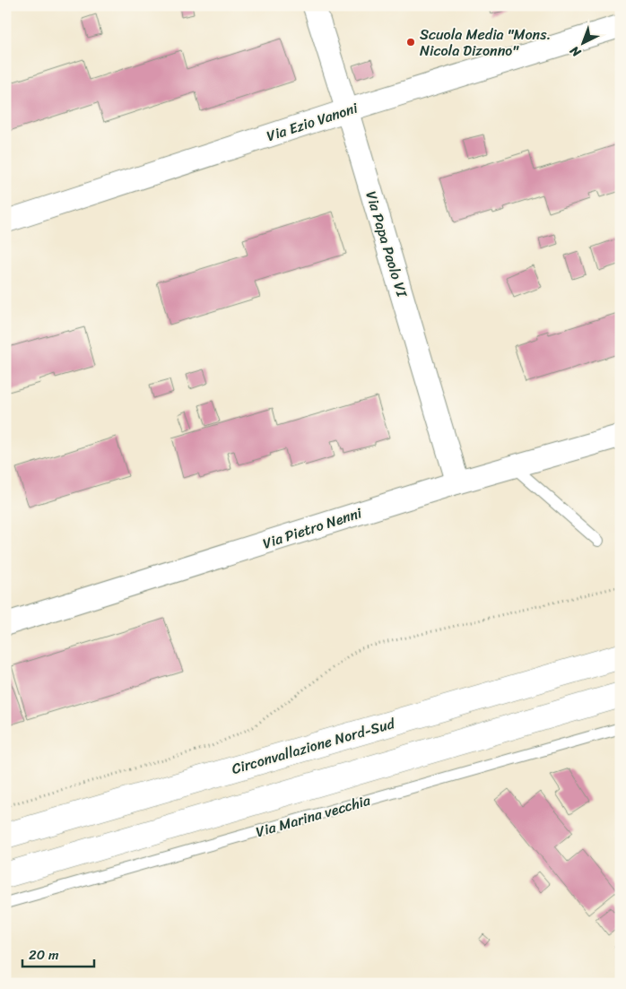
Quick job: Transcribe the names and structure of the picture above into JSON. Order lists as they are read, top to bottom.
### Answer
{
  "streets": {
    "main road": ["Circonvallazione Nord-Sud"],
    "street": ["Via Ezio Vanoni", "Via Papa Paolo VI", "Via Pietro Nenni"],
    "lane": ["Via Marina vecchia"]
  },
  "crossings": [
    ["Via Ezio Vanoni", "Via Papa Paolo VI"],
    ["Via Papa Paolo VI", "Via Pietro Nenni"]
  ],
  "places": ["Scuola Media \"Mons. Nicola Dizonno\""],
  "scale_bar": "20 m",
  "north": "bottom left"
}
